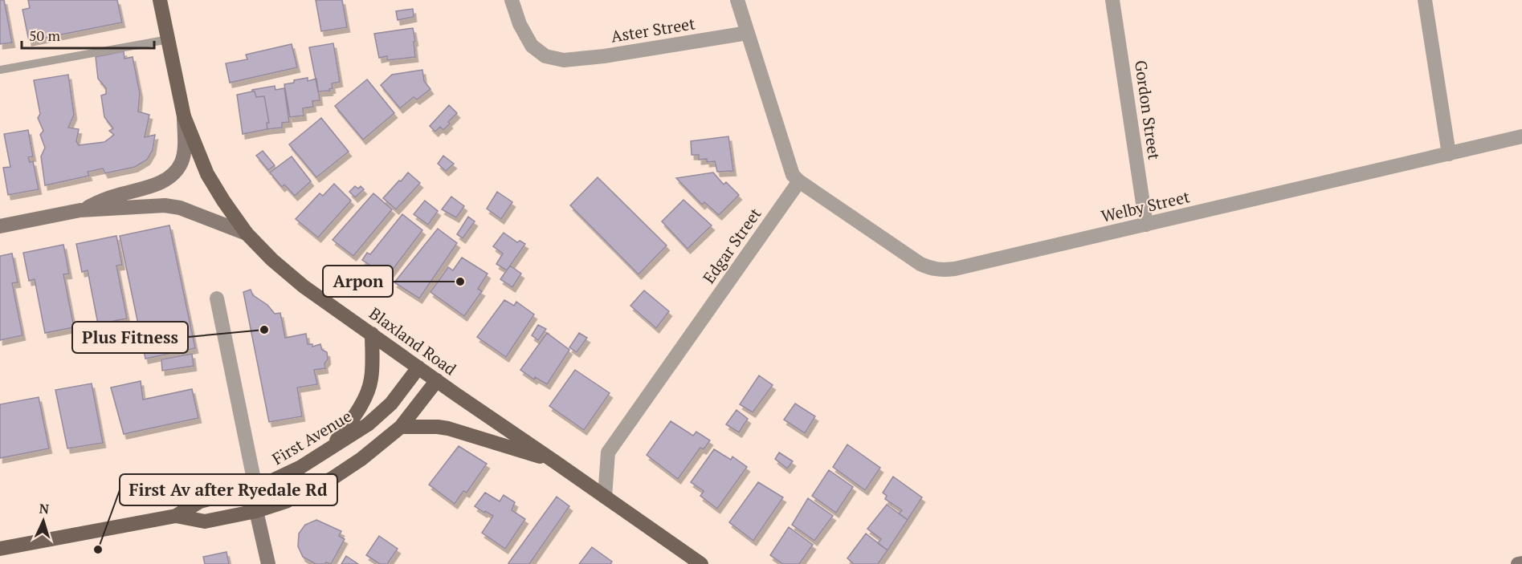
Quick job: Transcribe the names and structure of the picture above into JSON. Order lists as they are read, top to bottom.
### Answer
{
  "streets": {
    "main road": ["Blaxland Road", "First Avenue"],
    "street": [
      "Aster Street",
      "Gordon Street",
      "Welby Street",
      "Edgar Street"
    ]
  },
  "crossings": [
    ["Gordon Street", "Welby Street"],
    ["Welby Street", "Edgar Street"],
    ["Edgar Street", "Blaxland Road"],
    ["Blaxland Road", "First Avenue"]
  ],
  "places": ["Arpon", "Plus Fitness", "First Av after Ryedale Rd"],
  "scale_bar": "50 m",
  "north": "top"
}
